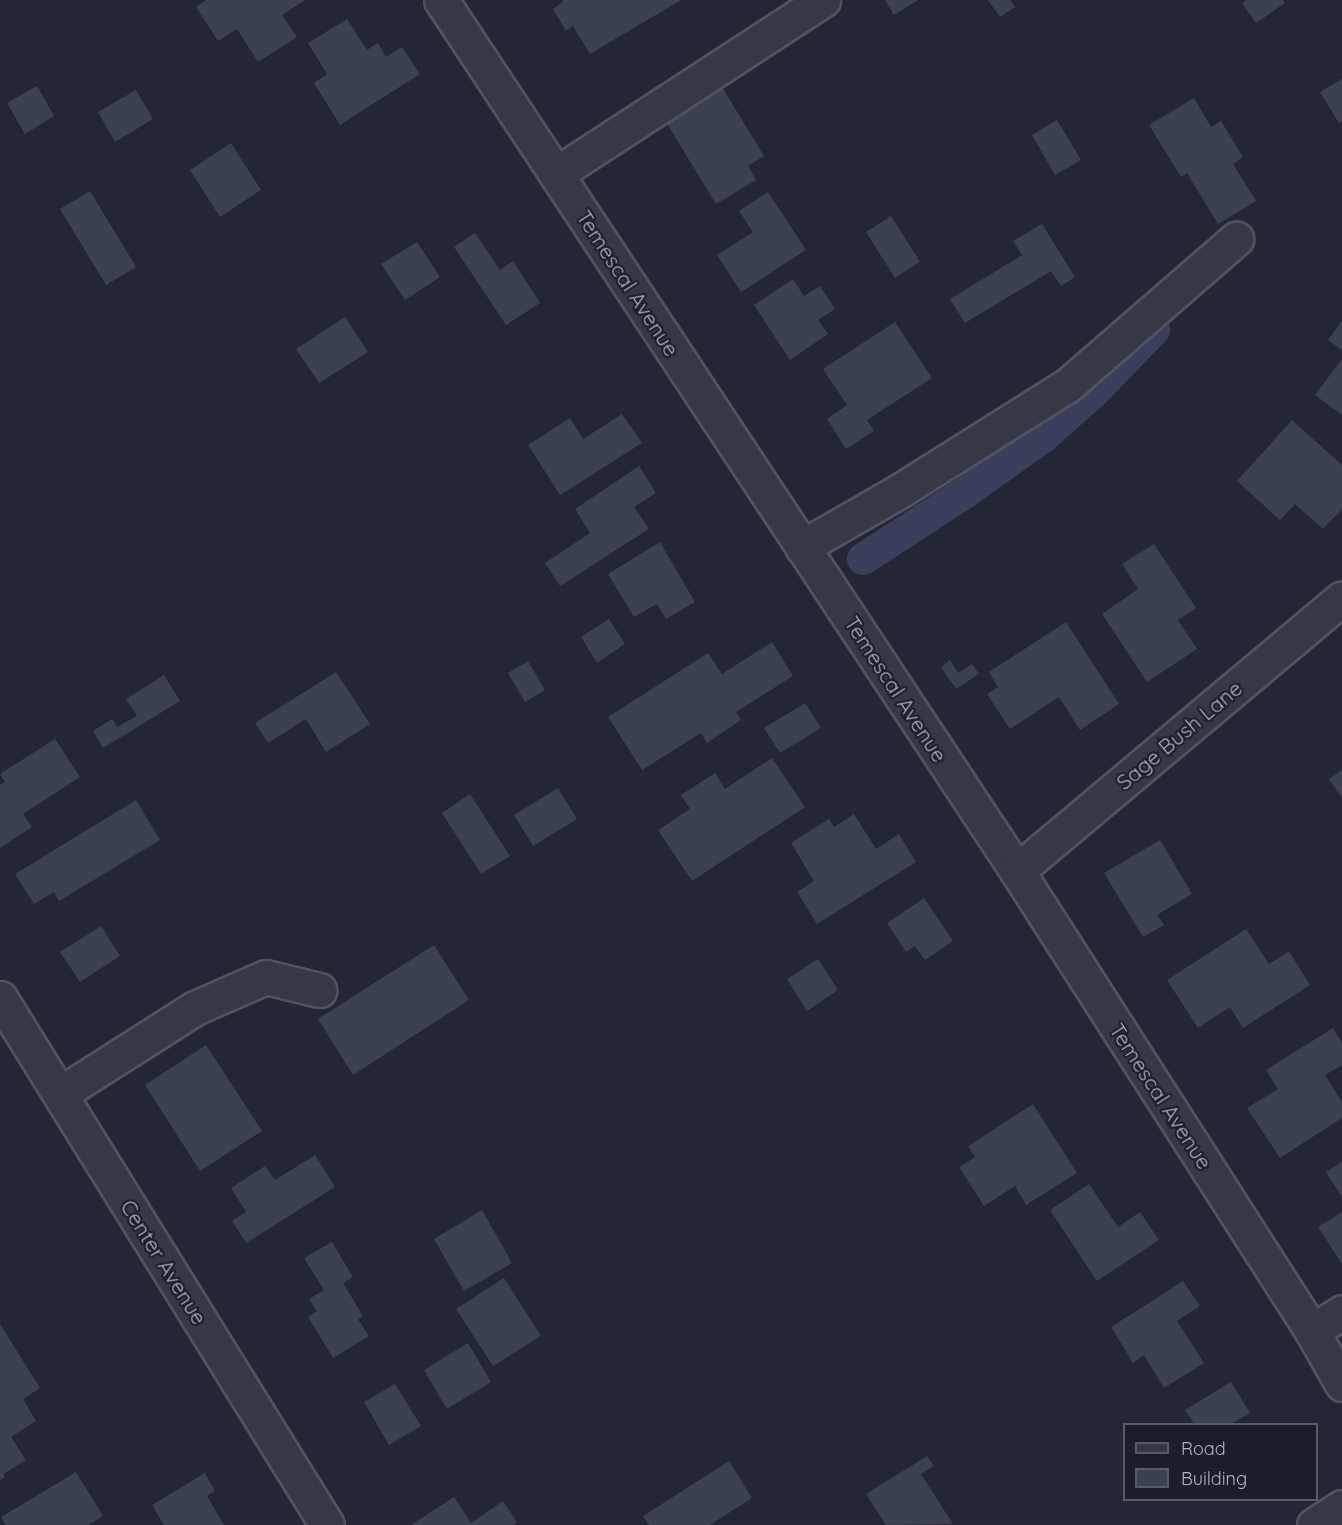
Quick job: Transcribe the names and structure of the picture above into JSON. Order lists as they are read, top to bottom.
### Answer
{
  "streets": {
    "street": ["Temescal Avenue", "Sage Bush Lane", "Center Avenue"]
  },
  "crossings": [
    ["Temescal Avenue", "Sage Bush Lane"]
  ],
  "legend": ["Road", "Building"]
}
